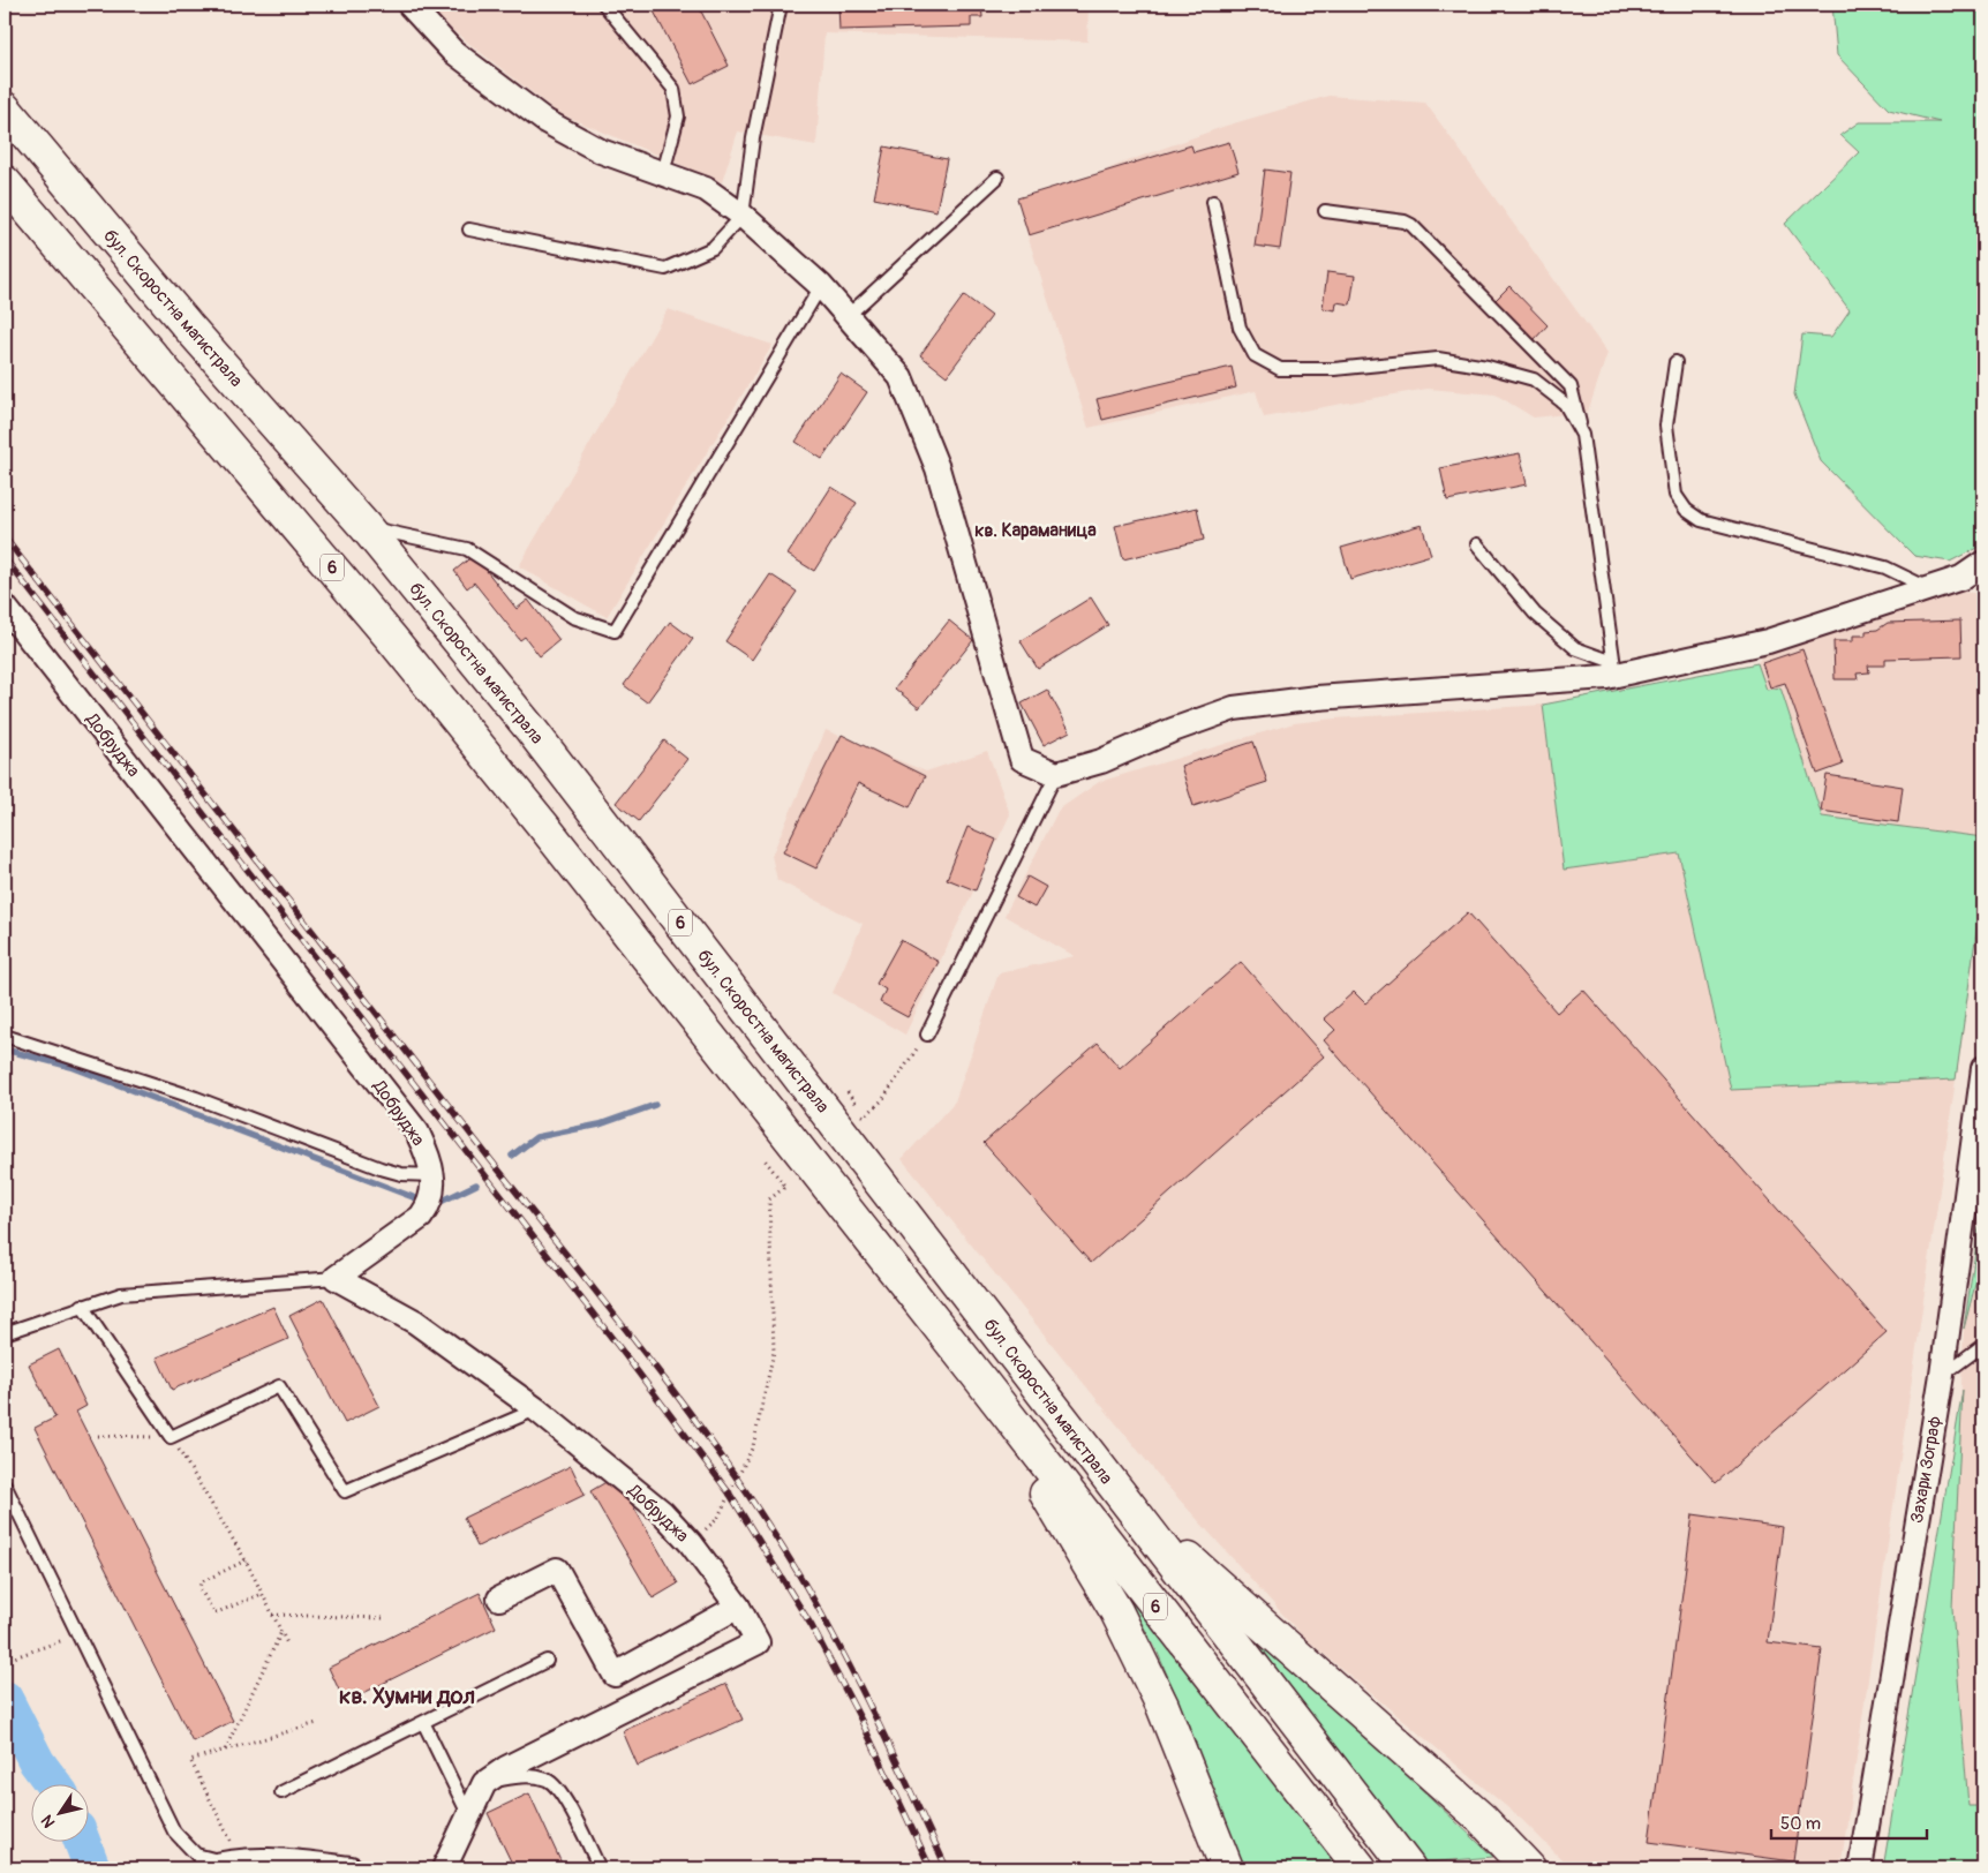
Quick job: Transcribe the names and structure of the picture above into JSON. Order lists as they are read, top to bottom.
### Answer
{
  "streets": {
    "highway": ["бул. Скоростна магистрала", "6"],
    "street": ["Добруджа", "Захари Зограф"]
  },
  "districts": ["кв. Караманица", "кв. Хумни дол"],
  "scale_bar": "50 m",
  "north": "bottom left"
}
